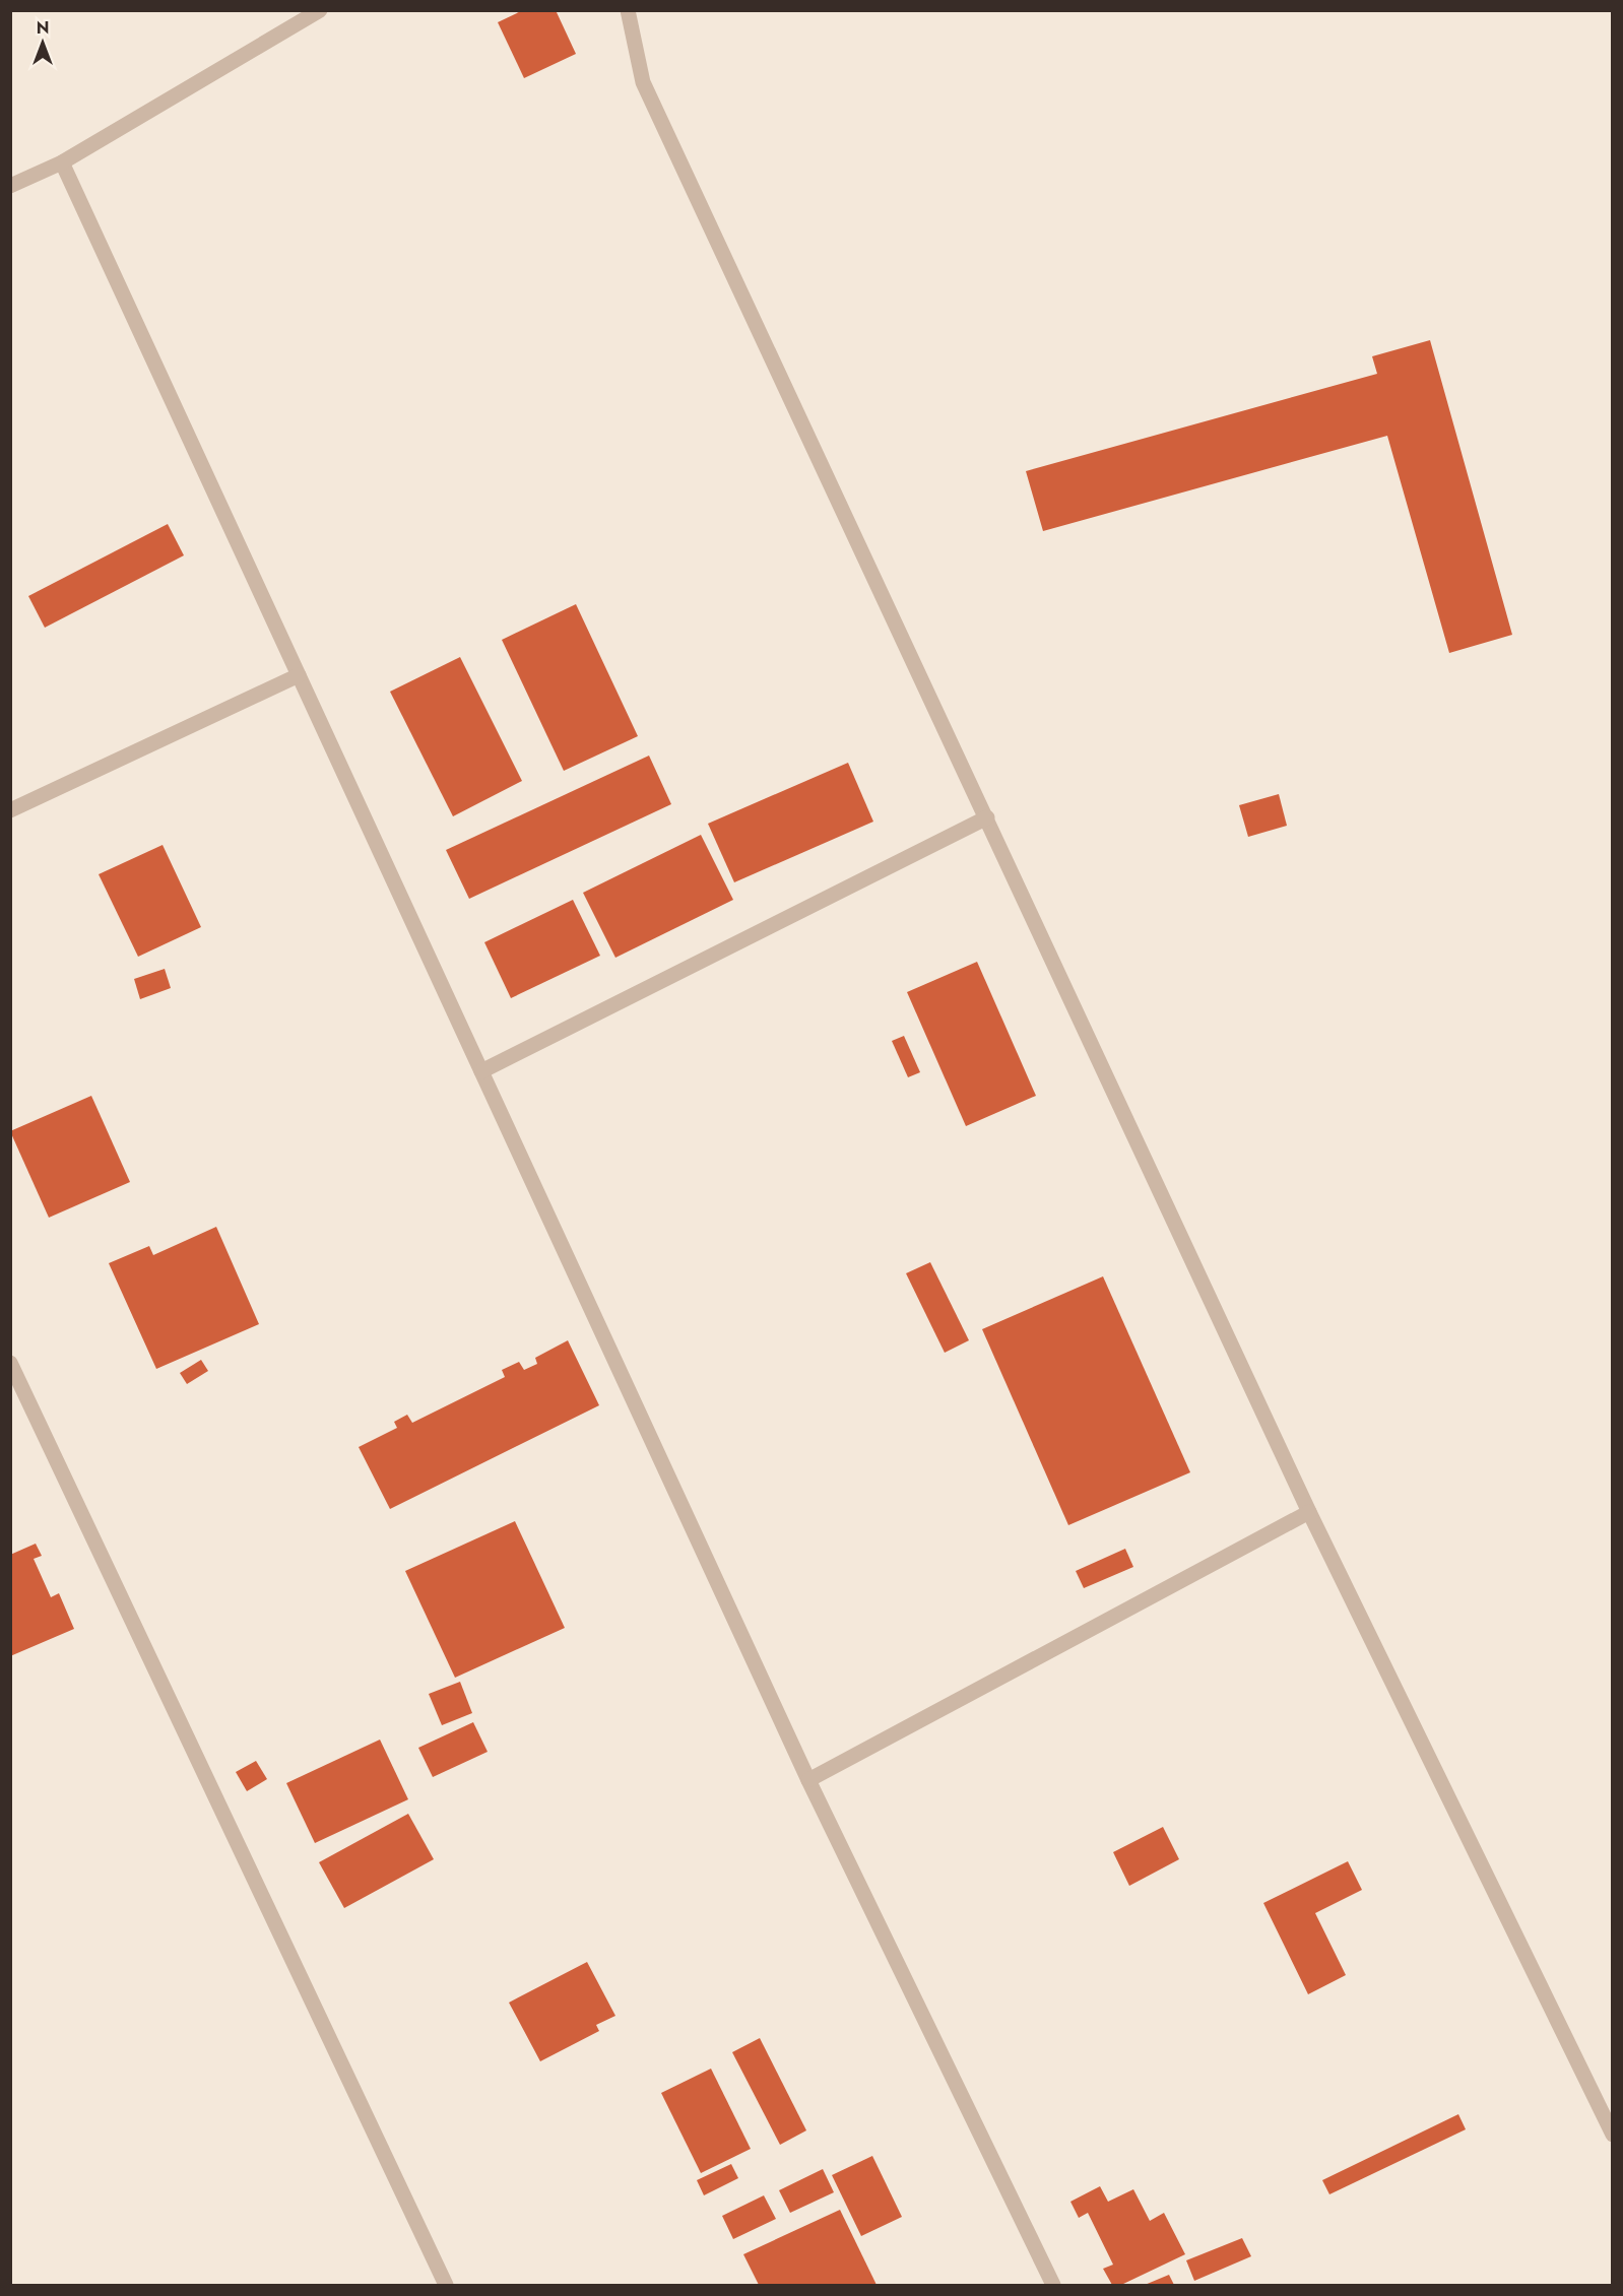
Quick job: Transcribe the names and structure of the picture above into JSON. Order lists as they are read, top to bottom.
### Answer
{
  "north": "top"
}
